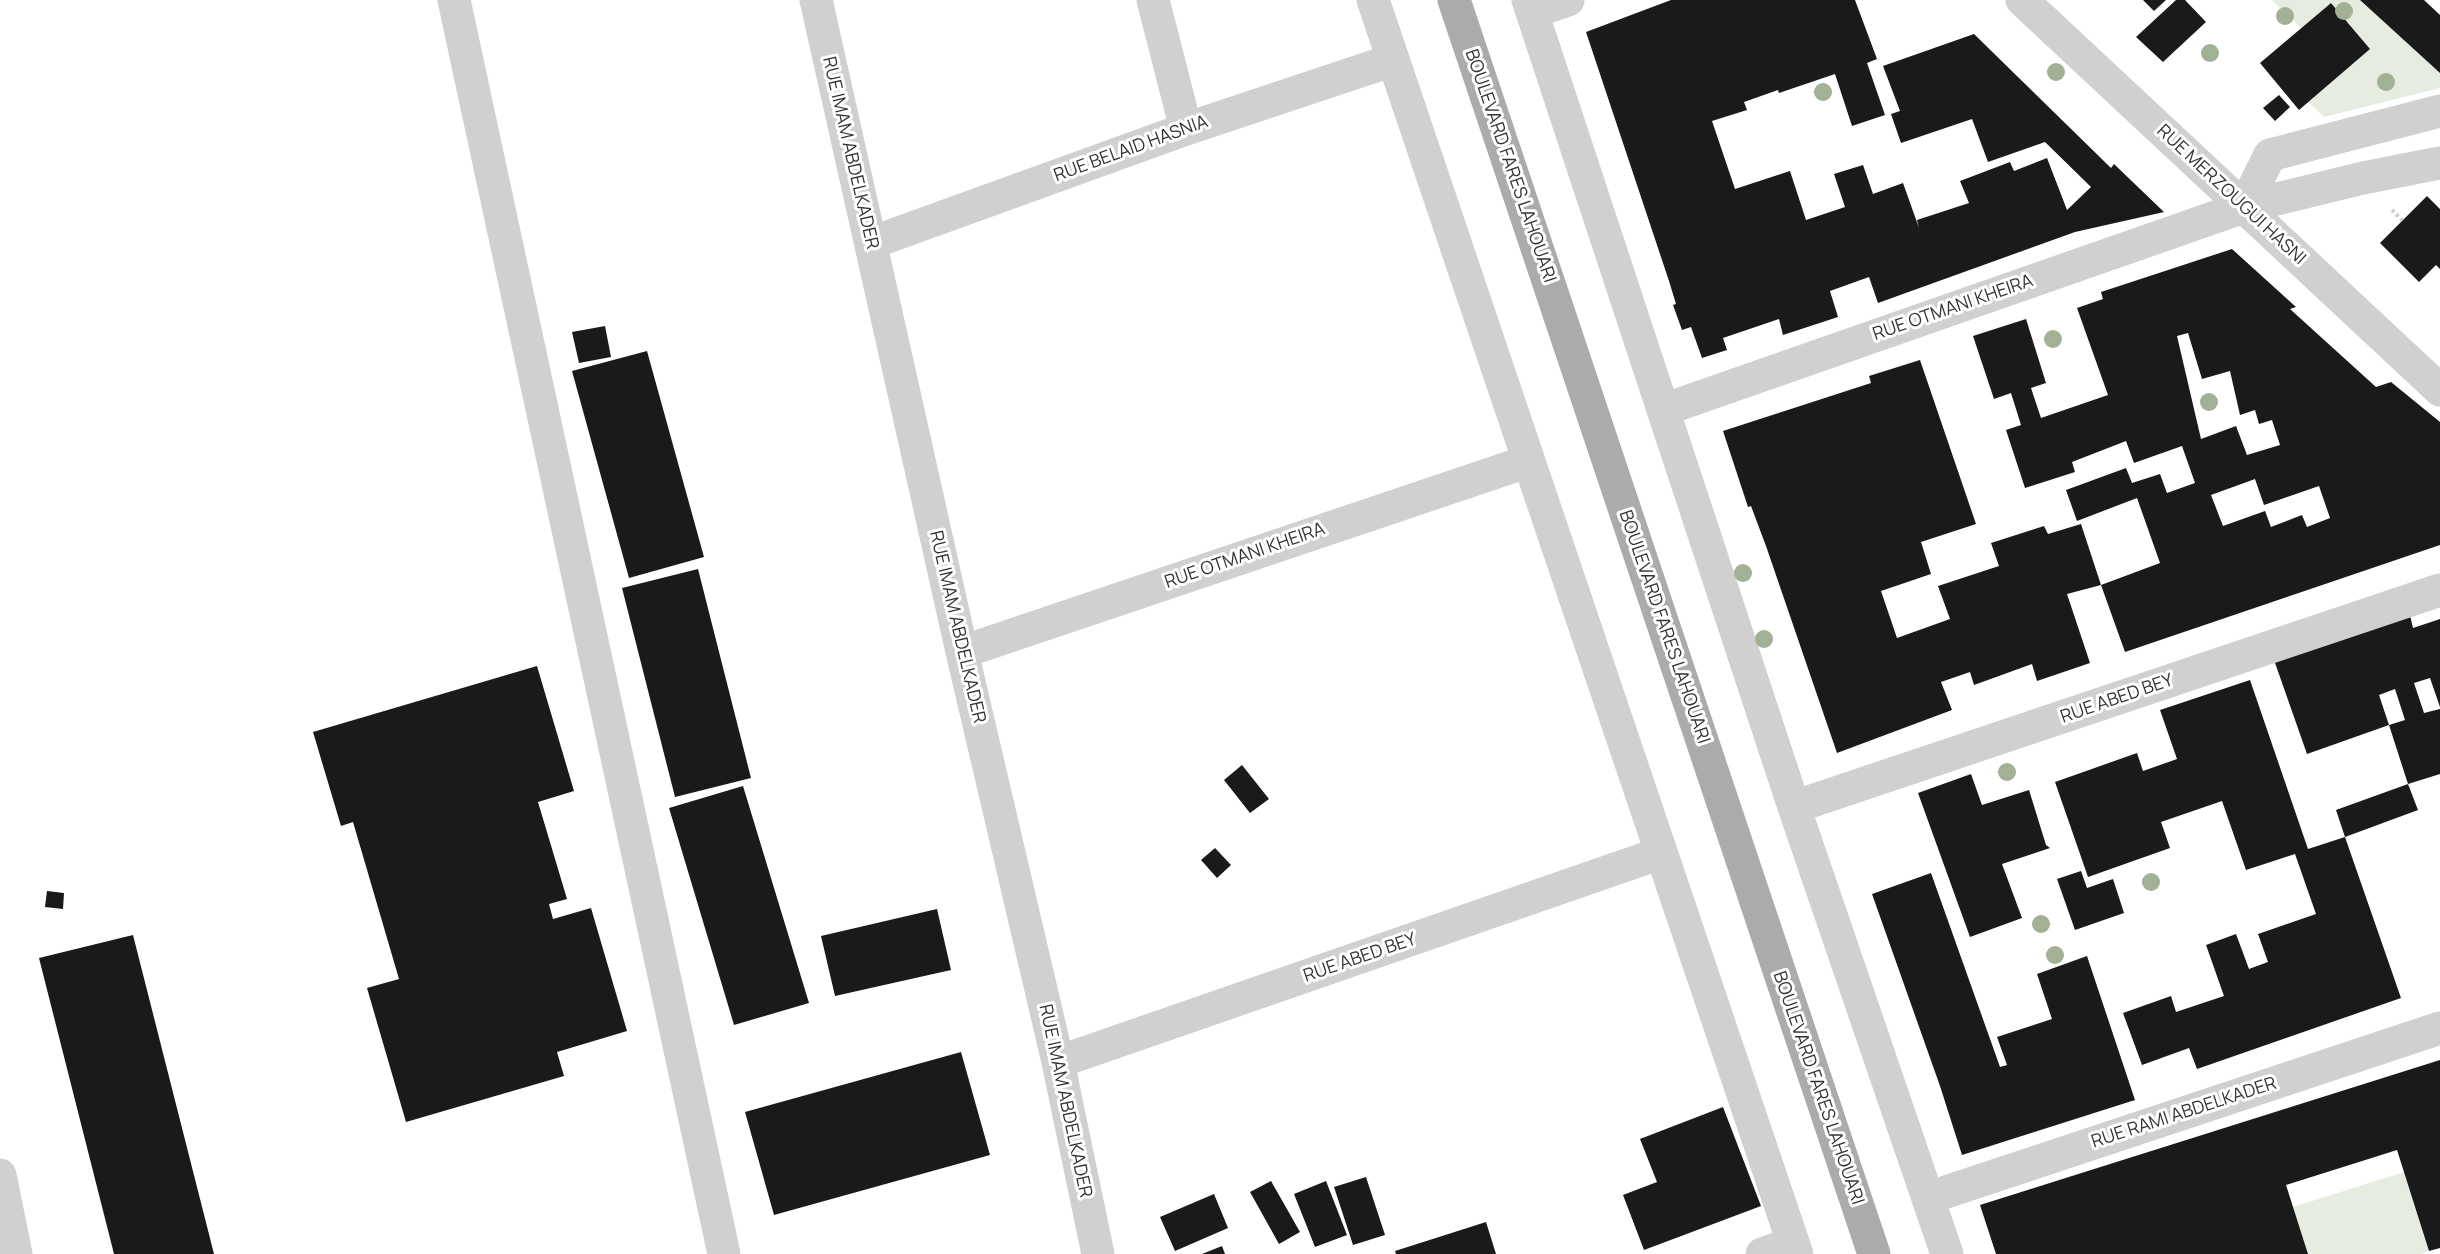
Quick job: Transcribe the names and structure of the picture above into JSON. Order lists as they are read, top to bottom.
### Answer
{
  "streets": {
    "main road": ["BOULEVARD FARES LAHOUARI"],
    "street": [
      "RUE BELAID HASNIA",
      "RUE IMAM ABDELKADER",
      "RUE MERZOUGUI HASNI",
      "RUE OTMANI KHEIRA",
      "RUE ABED BEY",
      "RUE RAMI ABDELKADER"
    ]
  },
  "crossings": [
    ["RUE BELAID HASNIA", "RUE IMAM ABDELKADER"],
    ["RUE IMAM ABDELKADER", "RUE OTMANI KHEIRA"],
    ["RUE IMAM ABDELKADER", "RUE ABED BEY"],
    ["RUE MERZOUGUI HASNI", "RUE OTMANI KHEIRA"]
  ]
}
